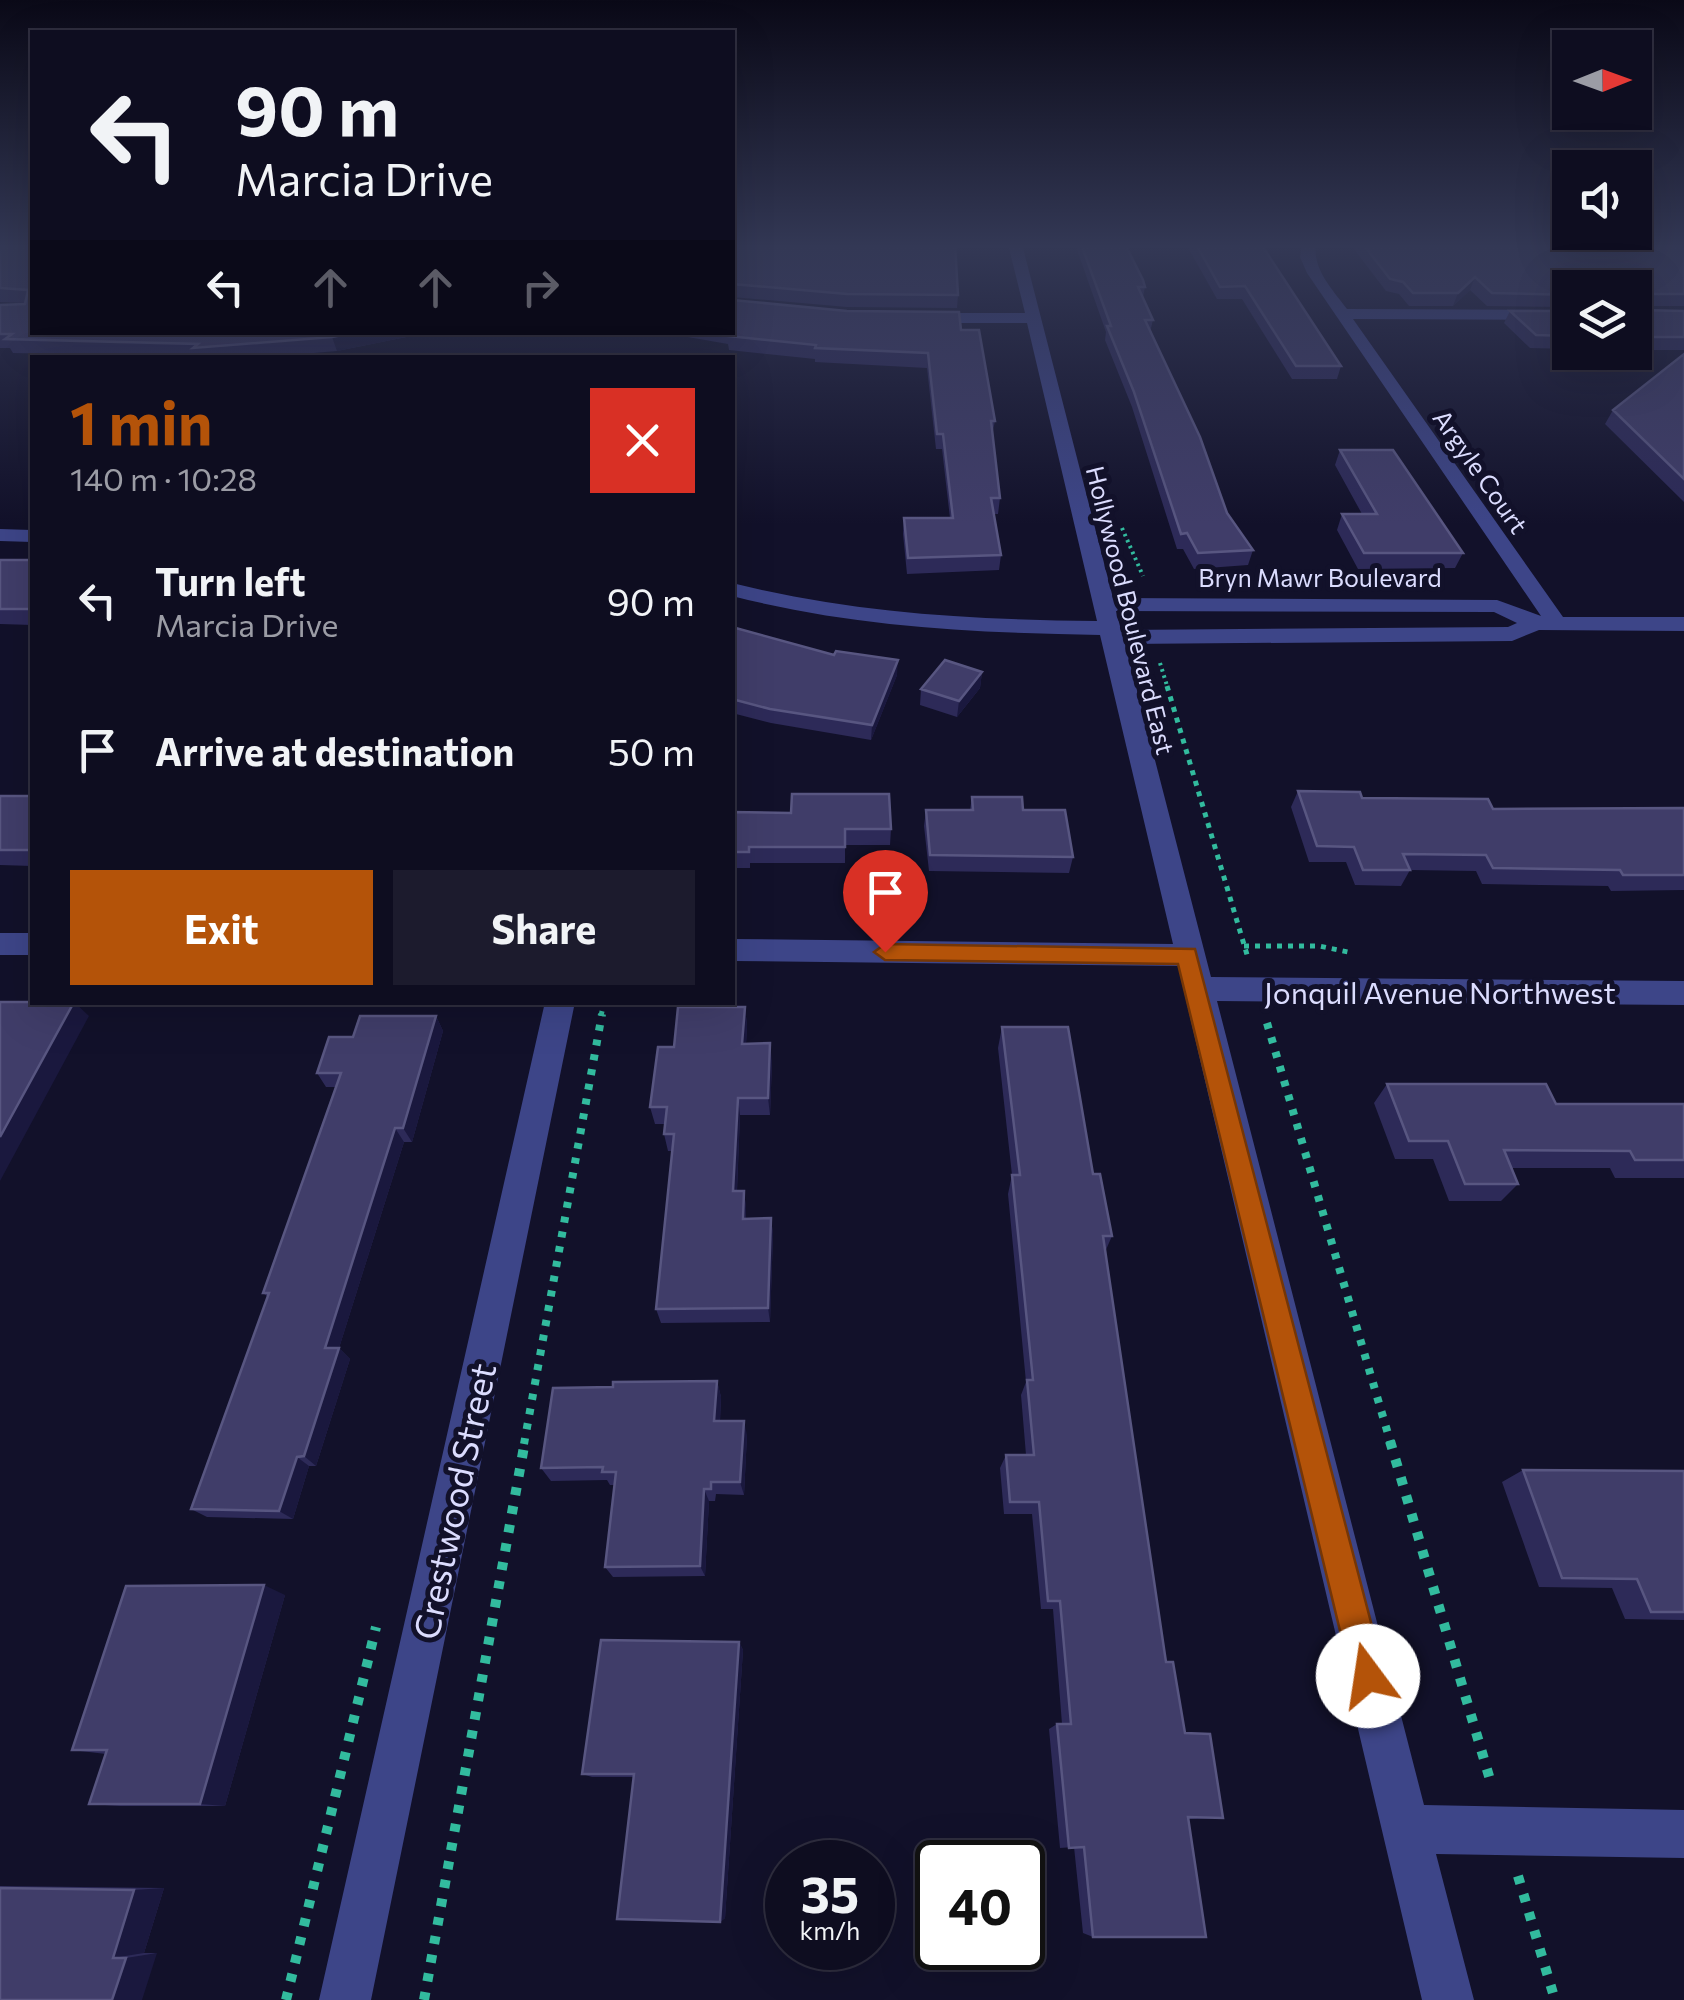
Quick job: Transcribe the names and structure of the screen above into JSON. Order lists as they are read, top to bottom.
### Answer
{
  "streets": {
    "street": [
      "Argyle Court",
      "Bryn Mawr Boulevard",
      "Hollywood Boulevard East",
      "Jonquil Avenue Northwest",
      "Crestwood Street"
    ]
  },
  "crossings": [
    ["Argyle Court", "Bryn Mawr Boulevard"],
    ["Bryn Mawr Boulevard", "Hollywood Boulevard East"],
    ["Hollywood Boulevard East", "Jonquil Avenue Northwest"]
  ],
  "north": "right",
  "page": {
    "turn": ["90 m", "Marcia Drive"],
    "heading": ["1 min", "140 m · 10:28"],
    "list": [
      {
        "name": "Turn left",
        "note": "Marcia Drive",
        "value": "90 m"
      },
      {
        "name": "Arrive at destination",
        "value": "50 m"
      }
    ],
    "buttons": ["Exit", "Share"],
    "speed": "35 km/h",
    "limit": "40"
  }
}
